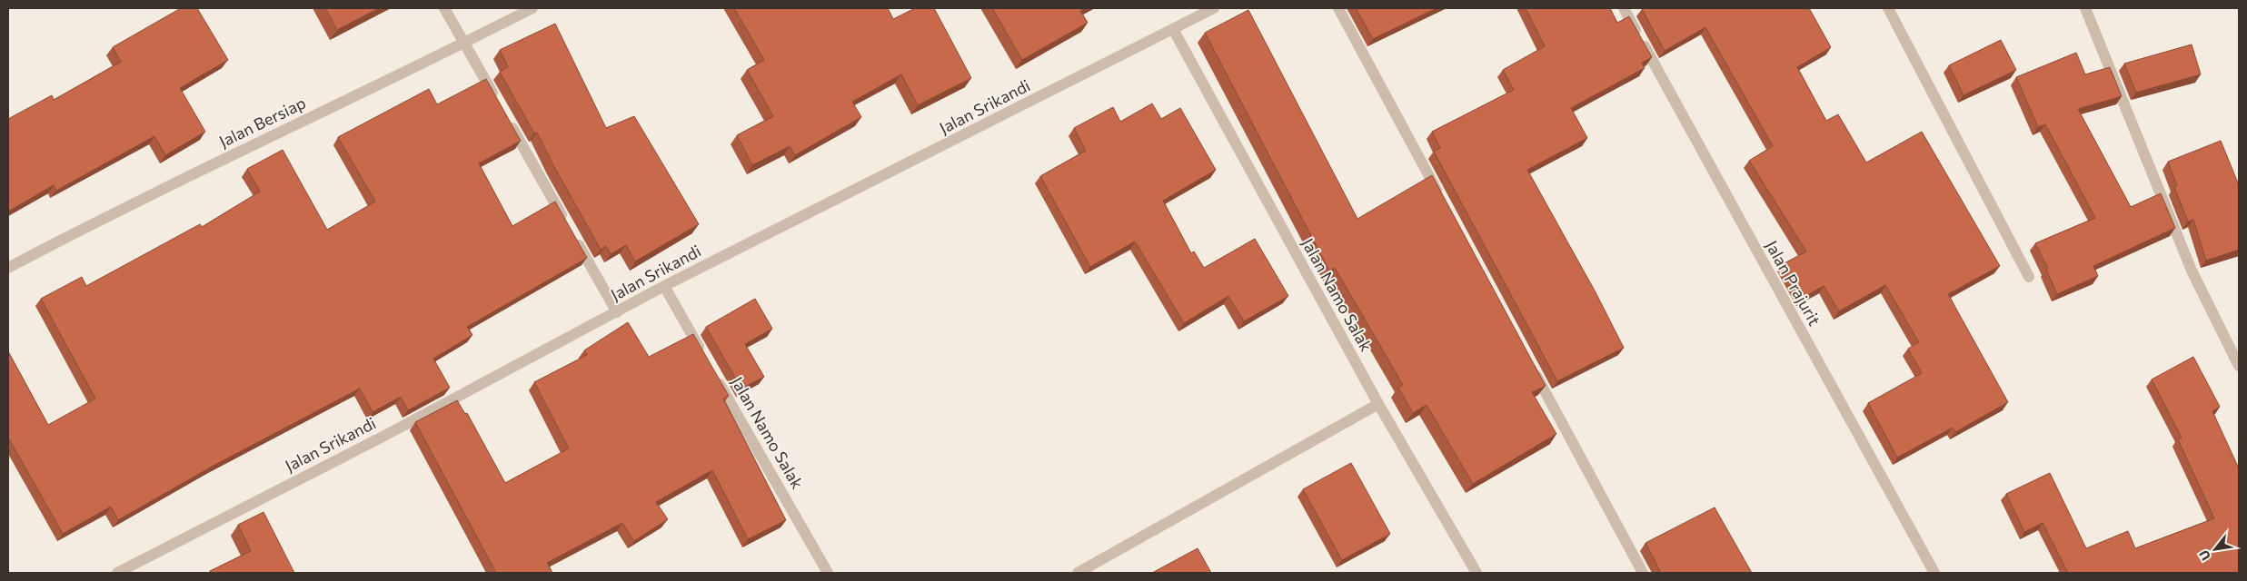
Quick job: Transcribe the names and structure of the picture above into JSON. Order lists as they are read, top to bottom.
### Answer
{
  "streets": {
    "street": [
      "Jalan Srikandi",
      "Jalan Bersiap",
      "Jalan Prajurit",
      "Jalan Namo Salak"
    ]
  },
  "crossings": [
    ["Jalan Srikandi", "Jalan Namo Salak"]
  ],
  "north": "bottom left"
}
